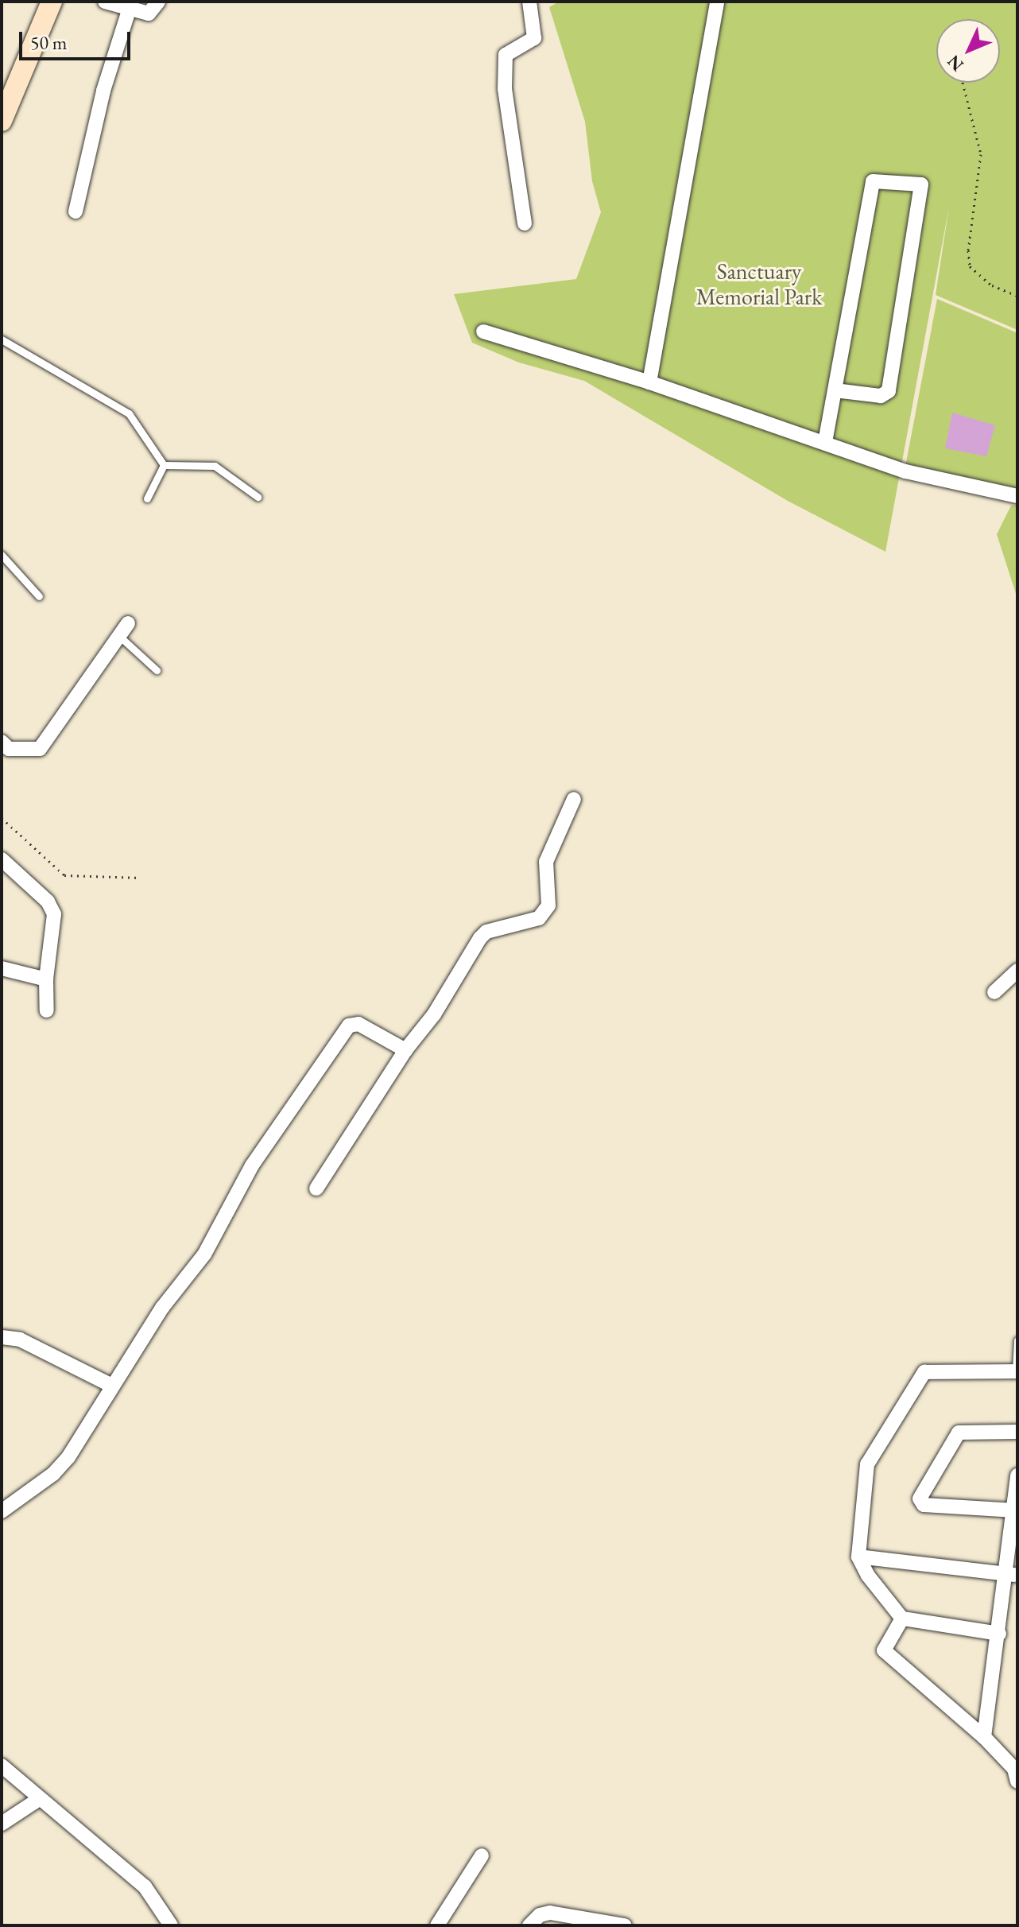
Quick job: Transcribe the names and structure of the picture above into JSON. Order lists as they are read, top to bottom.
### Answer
{
  "parks": ["Sanctuary Memorial Park"],
  "scale_bar": "50 m",
  "north": "bottom left"
}
